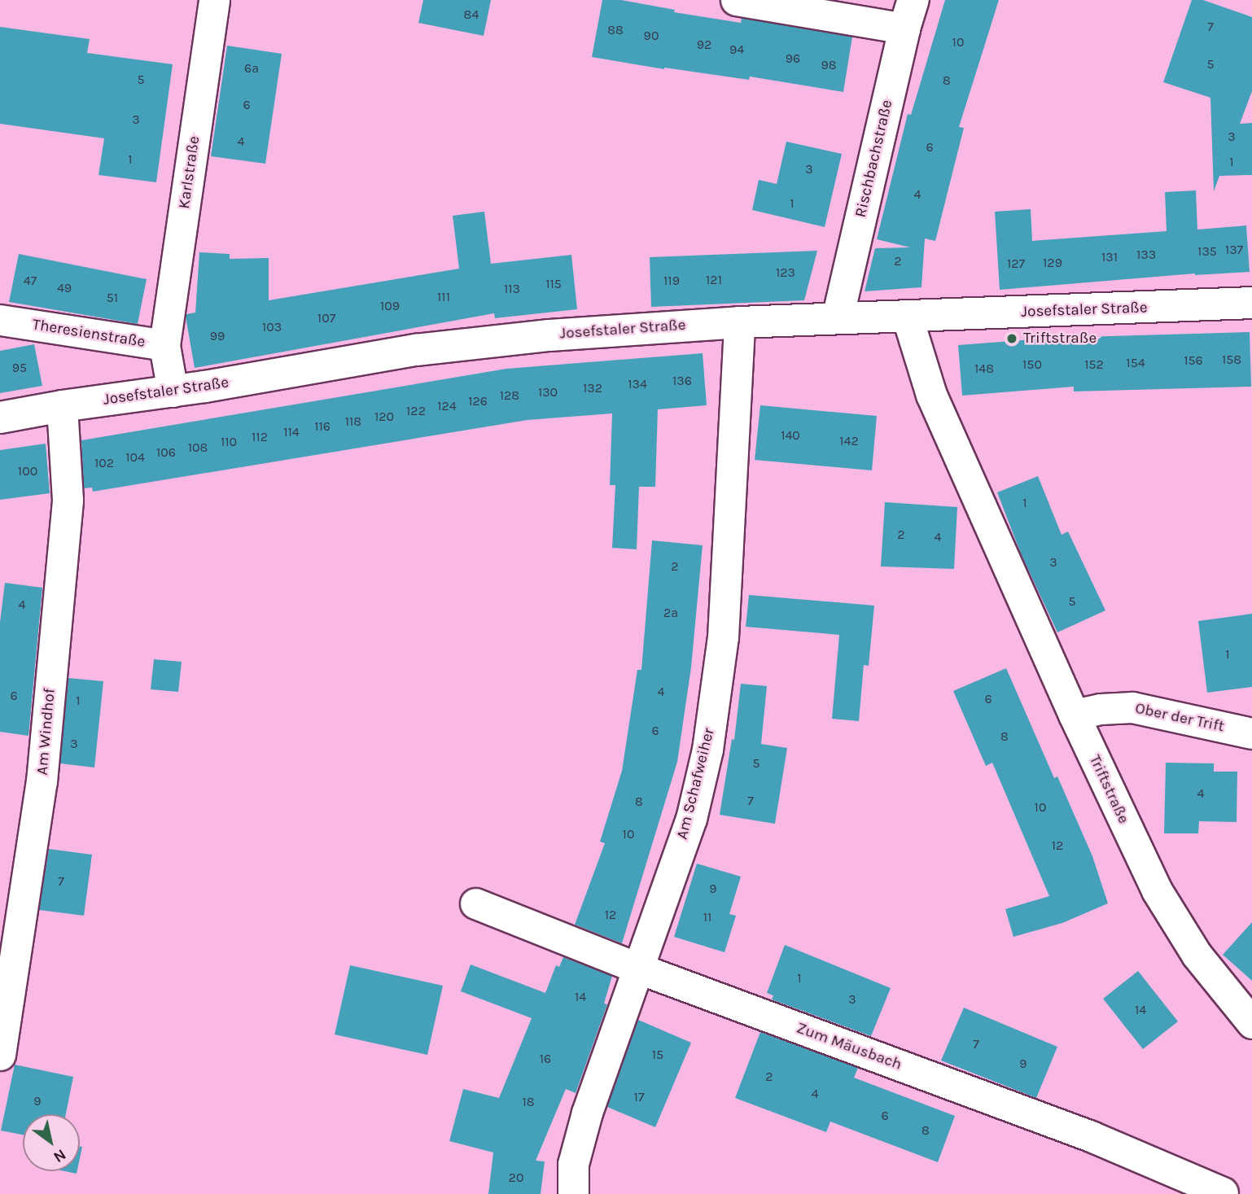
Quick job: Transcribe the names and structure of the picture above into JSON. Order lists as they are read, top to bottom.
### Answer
{
  "streets": {
    "street": [
      "Rischbachstraße",
      "Karlstraße",
      "Josefstaler Straße",
      "Theresienstraße",
      "Ober der Trift",
      "Am Windhof",
      "Am Schafweiher",
      "Triftstraße",
      "Zum Mäusbach"
    ]
  },
  "crossings": [
    ["Rischbachstraße", "Josefstaler Straße"],
    ["Karlstraße", "Theresienstraße"],
    ["Josefstaler Straße", "Theresienstraße"],
    ["Josefstaler Straße", "Am Windhof"],
    ["Josefstaler Straße", "Am Schafweiher"],
    ["Josefstaler Straße", "Triftstraße"],
    ["Ober der Trift", "Triftstraße"],
    ["Am Schafweiher", "Zum Mäusbach"]
  ],
  "places": ["Triftstraße"],
  "house_numbers": [
    "84",
    "7",
    "88",
    "90",
    "10",
    "92",
    "94",
    "96",
    "5",
    "98",
    "6a",
    "5",
    "8",
    "6",
    "3",
    "3",
    "4",
    "6",
    "1",
    "1",
    "3",
    "4",
    "1",
    "137",
    "135",
    "133",
    "131",
    "2",
    "129",
    "127",
    "123",
    "121",
    "47",
    "119",
    "115",
    "49",
    "113",
    "111",
    "51",
    "109",
    "107",
    "103",
    "99",
    "158",
    "156",
    "154",
    "150",
    "152",
    "95",
    "148",
    "136",
    "134",
    "132",
    "130",
    "128",
    "126",
    "124",
    "122",
    "120",
    "118",
    "116",
    "114",
    "140",
    "112",
    "142",
    "110",
    "108",
    "106",
    "104",
    "102",
    "100",
    "1",
    "2",
    "4",
    "3",
    "2",
    "5",
    "4",
    "2a",
    "1",
    "4",
    "6",
    "6",
    "1",
    "6",
    "8",
    "3",
    "5",
    "4",
    "7",
    "8",
    "10",
    "10",
    "12",
    "7",
    "9",
    "12",
    "11",
    "1",
    "14",
    "3",
    "14",
    "7",
    "15",
    "16",
    "9",
    "2",
    "4",
    "17",
    "9",
    "18",
    "6",
    "8",
    "20"
  ],
  "north": "bottom right"
}
